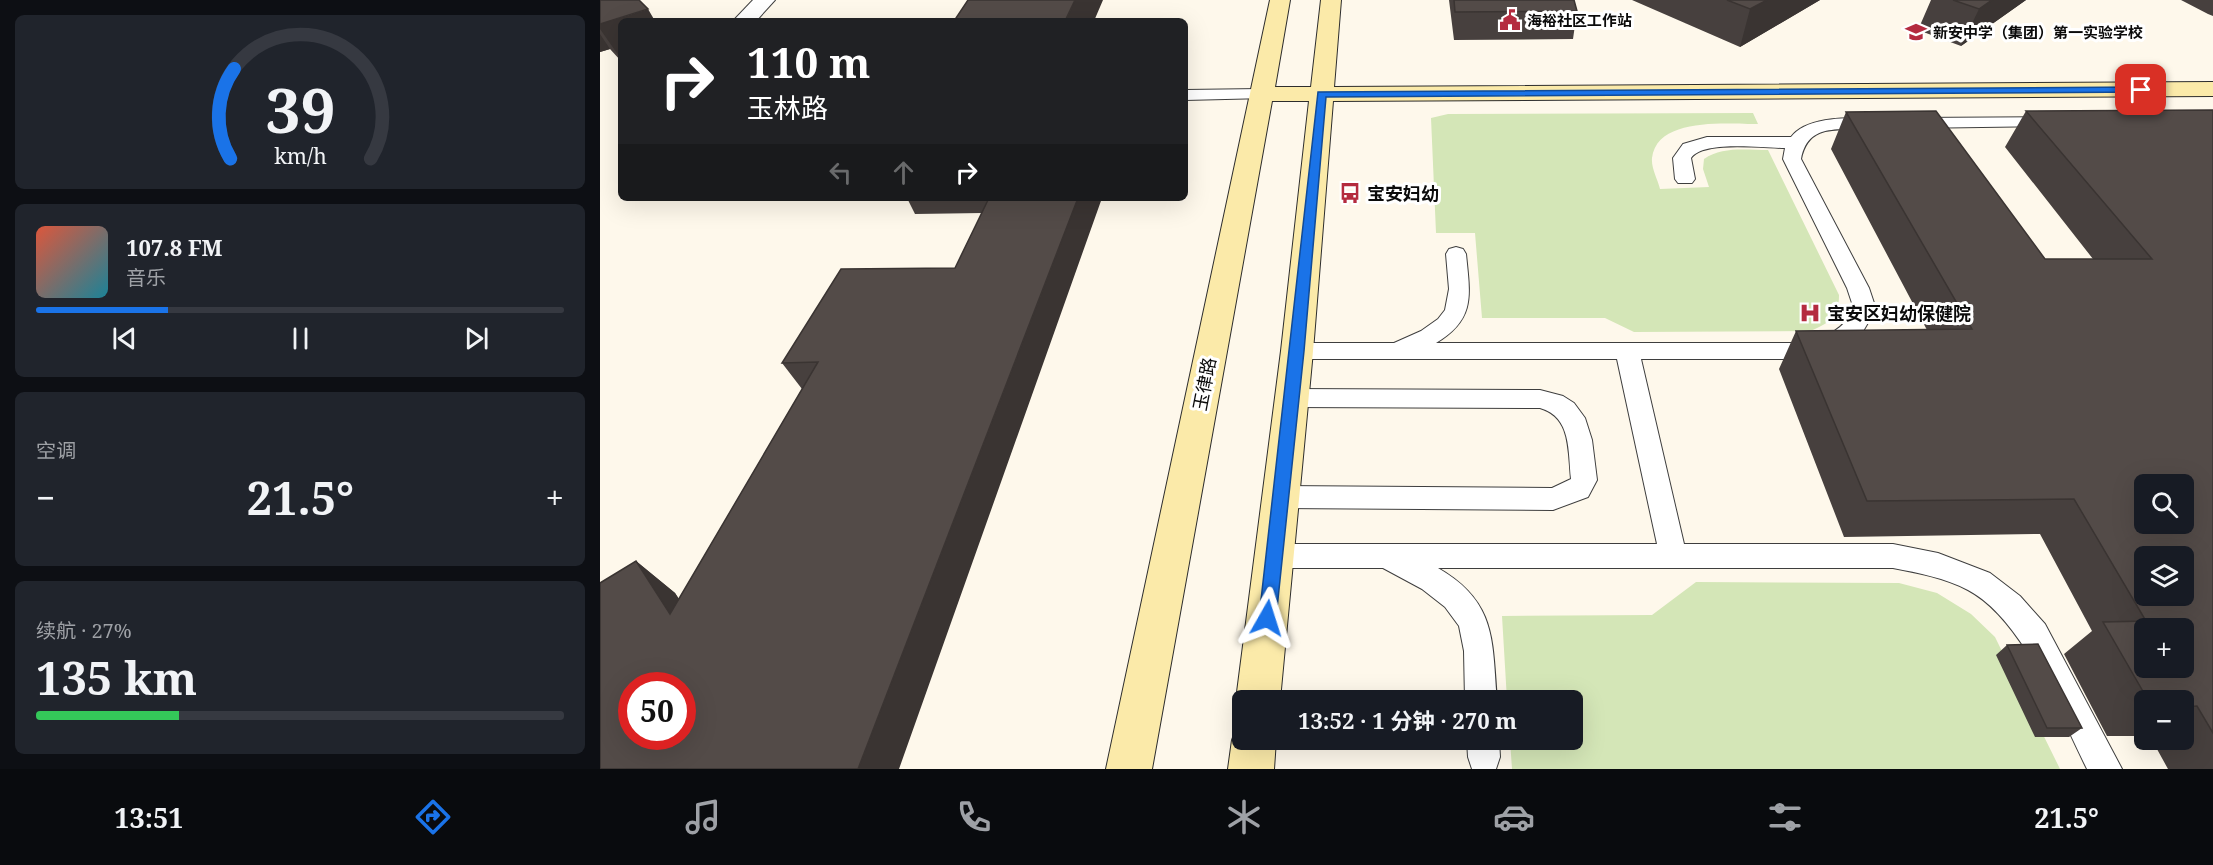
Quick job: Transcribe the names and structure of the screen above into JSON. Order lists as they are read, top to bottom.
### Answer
{
  "streets": {
    "main road": ["玉律路"]
  },
  "places": {
    "public building": ["海裕社区工作站"],
    "school or university": ["新安中学（集团）第一实验学校"],
    "bus stop": ["宝安妇幼"],
    "hospital": ["宝安区妇幼保健院"]
  },
  "page": {
    "turn": ["110 m", "玉林路"],
    "song": ["107.8 FM", "音乐"],
    "tile": [
      "空调",
      ["续航 · 27%", "135 km"]
    ],
    "heat": ["−", "21.5°", "+"],
    "map_buttons": ["+", "−"],
    "limit": "50",
    "trip": "13:52 · 1 分钟 · 270 m",
    "tabs": ["13:51", "21.5°"],
    "gauge": ["39", "km/h"]
  }
}
